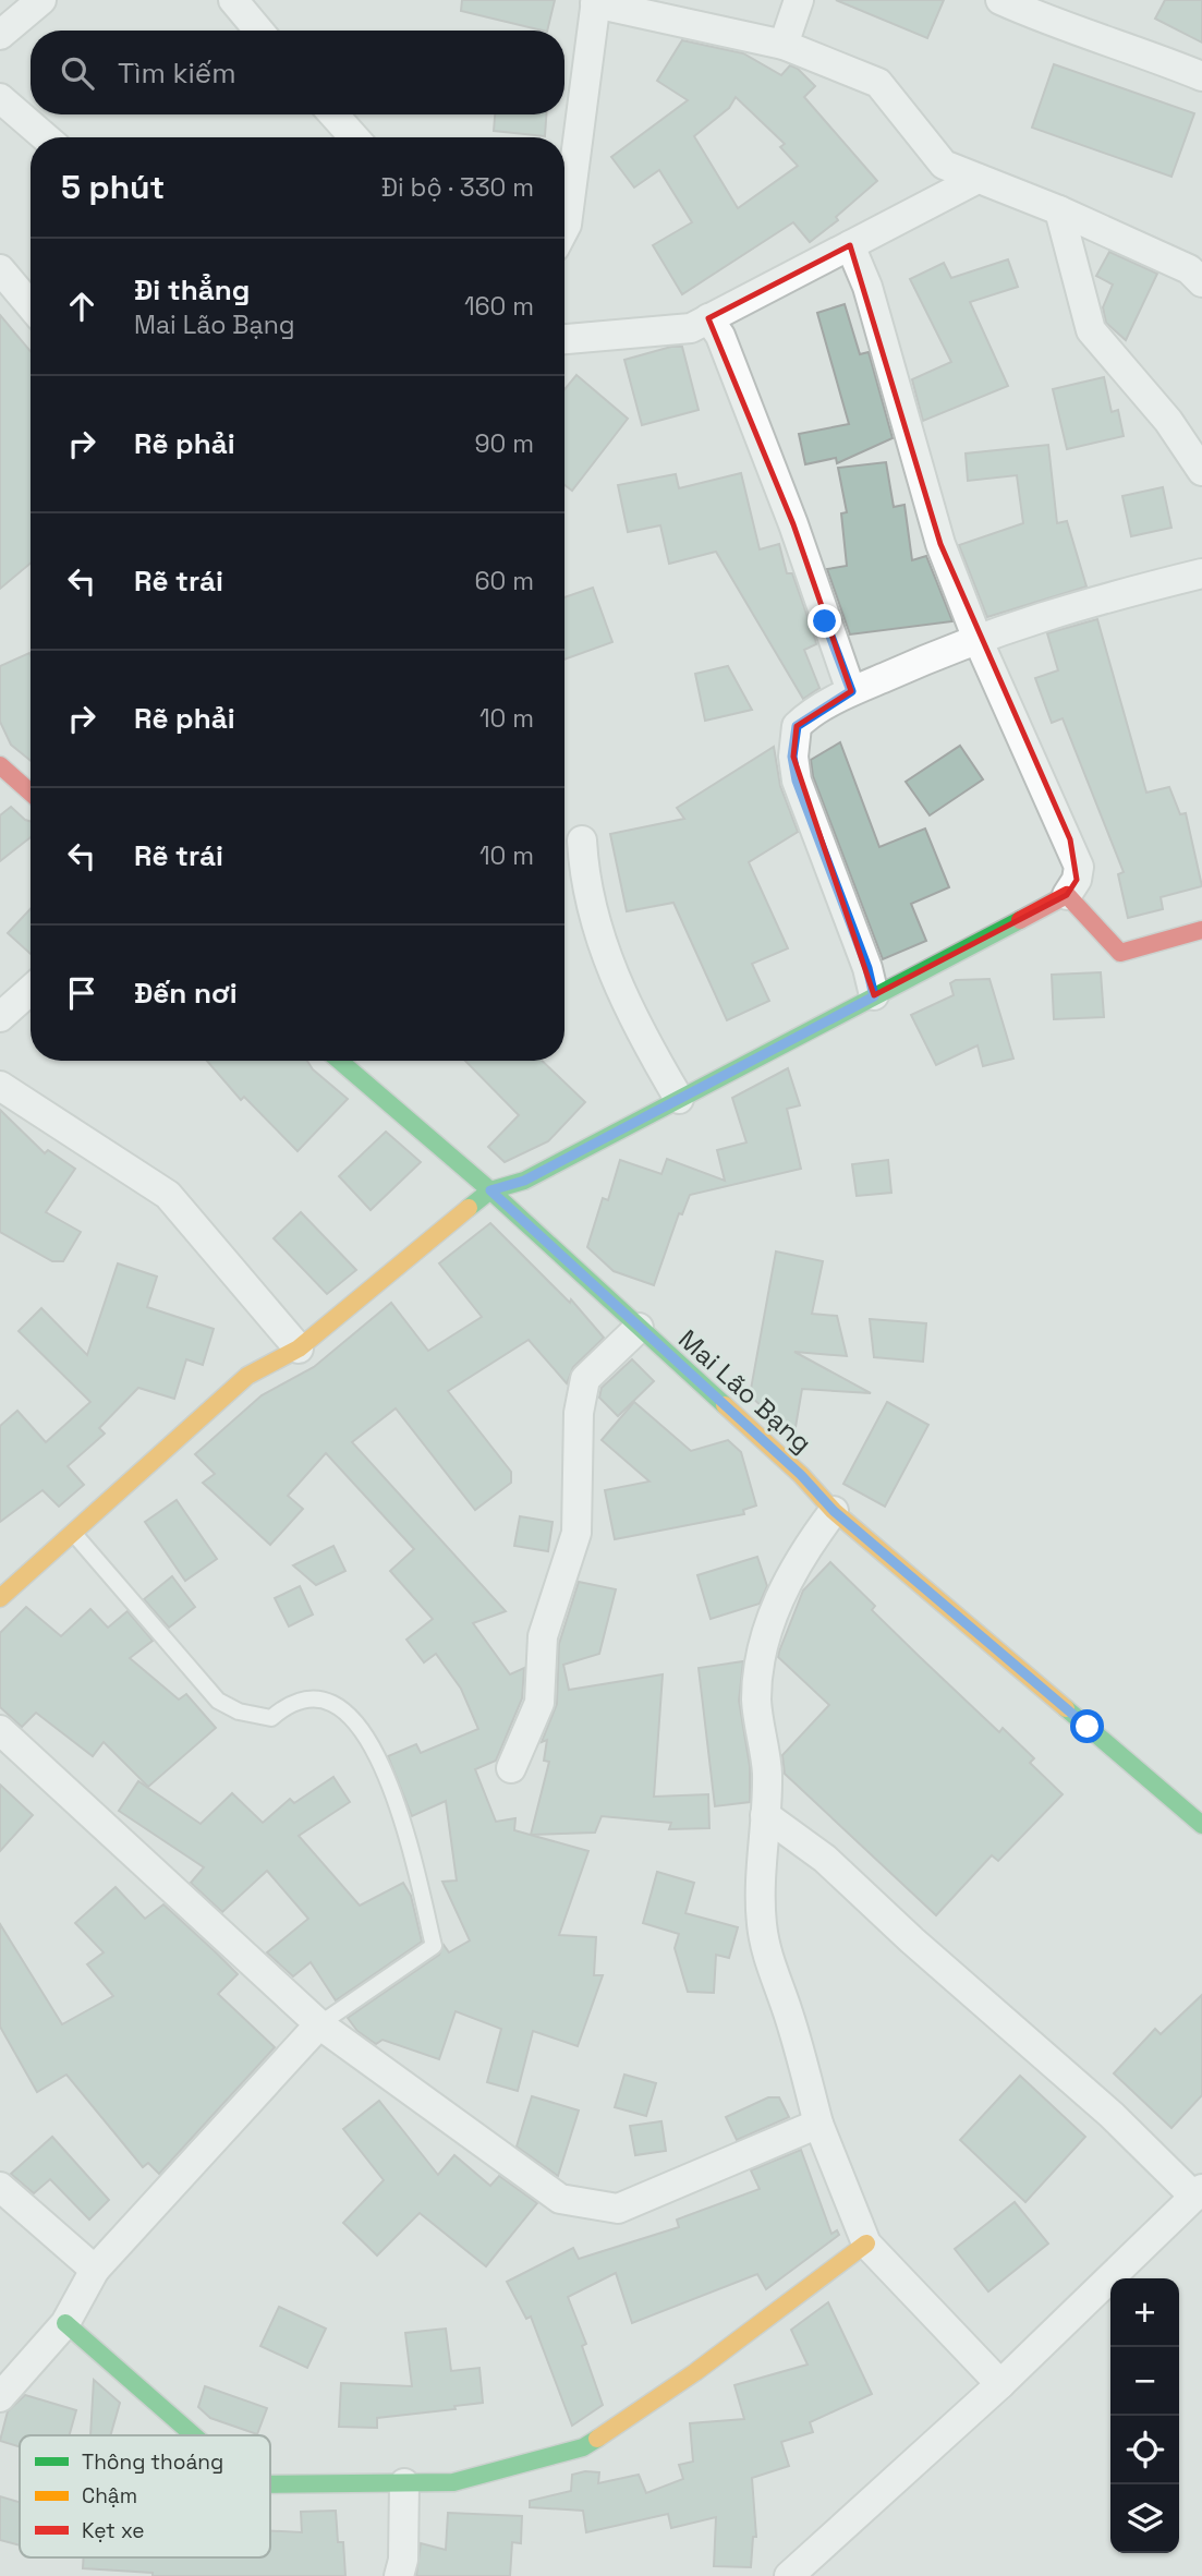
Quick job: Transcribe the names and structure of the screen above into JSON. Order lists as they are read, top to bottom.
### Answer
{
  "streets": {
    "street": ["Mai Lão Bạng"]
  },
  "legend": ["Thông thoáng", "Chậm", "Kẹt xe"],
  "page": {
    "search": "Tìm kiếm",
    "heading": ["5 phút", "Đi bộ · 330 m"],
    "list": [
      ["Đi thẳng", "Mai Lão Bạng", "160 m"],
      ["Rẽ phải", "90 m"],
      ["Rẽ trái", "60 m"],
      ["Rẽ phải", "10 m"],
      ["Rẽ trái", "10 m"],
      "Đến nơi"
    ],
    "map_buttons": ["+", "−"]
  }
}
